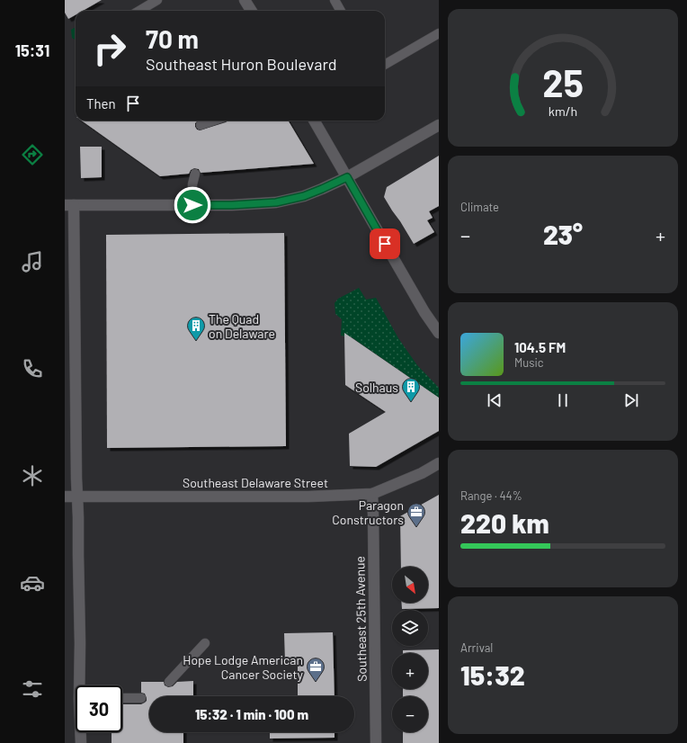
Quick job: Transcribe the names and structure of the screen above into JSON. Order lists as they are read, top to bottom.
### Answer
{
  "streets": {
    "street": ["Southeast Delaware Street", "Southeast 25th Avenue"]
  },
  "crossings": [
    ["Southeast Delaware Street", "Southeast 25th Avenue"]
  ],
  "places": {
    "building": ["The Quad on Delaware", "Solhaus"],
    "office": ["Paragon Constructors", "Hope Lodge American Cancer Society"]
  },
  "north": "bottom right",
  "page": {
    "tabs": "15:31",
    "turn": ["70 m", "Southeast Huron Boulevard"],
    "then": "Then",
    "tile": [
      "Climate",
      ["Range · 44%", "220 km"],
      ["Arrival", "15:32"]
    ],
    "heat": ["−", "23°", "+"],
    "song": ["104.5 FM", "Music"],
    "map_buttons": ["+", "−"],
    "limit": "30",
    "trip": "15:32 · 1 min · 100 m",
    "gauge": ["25", "km/h"]
  }
}
